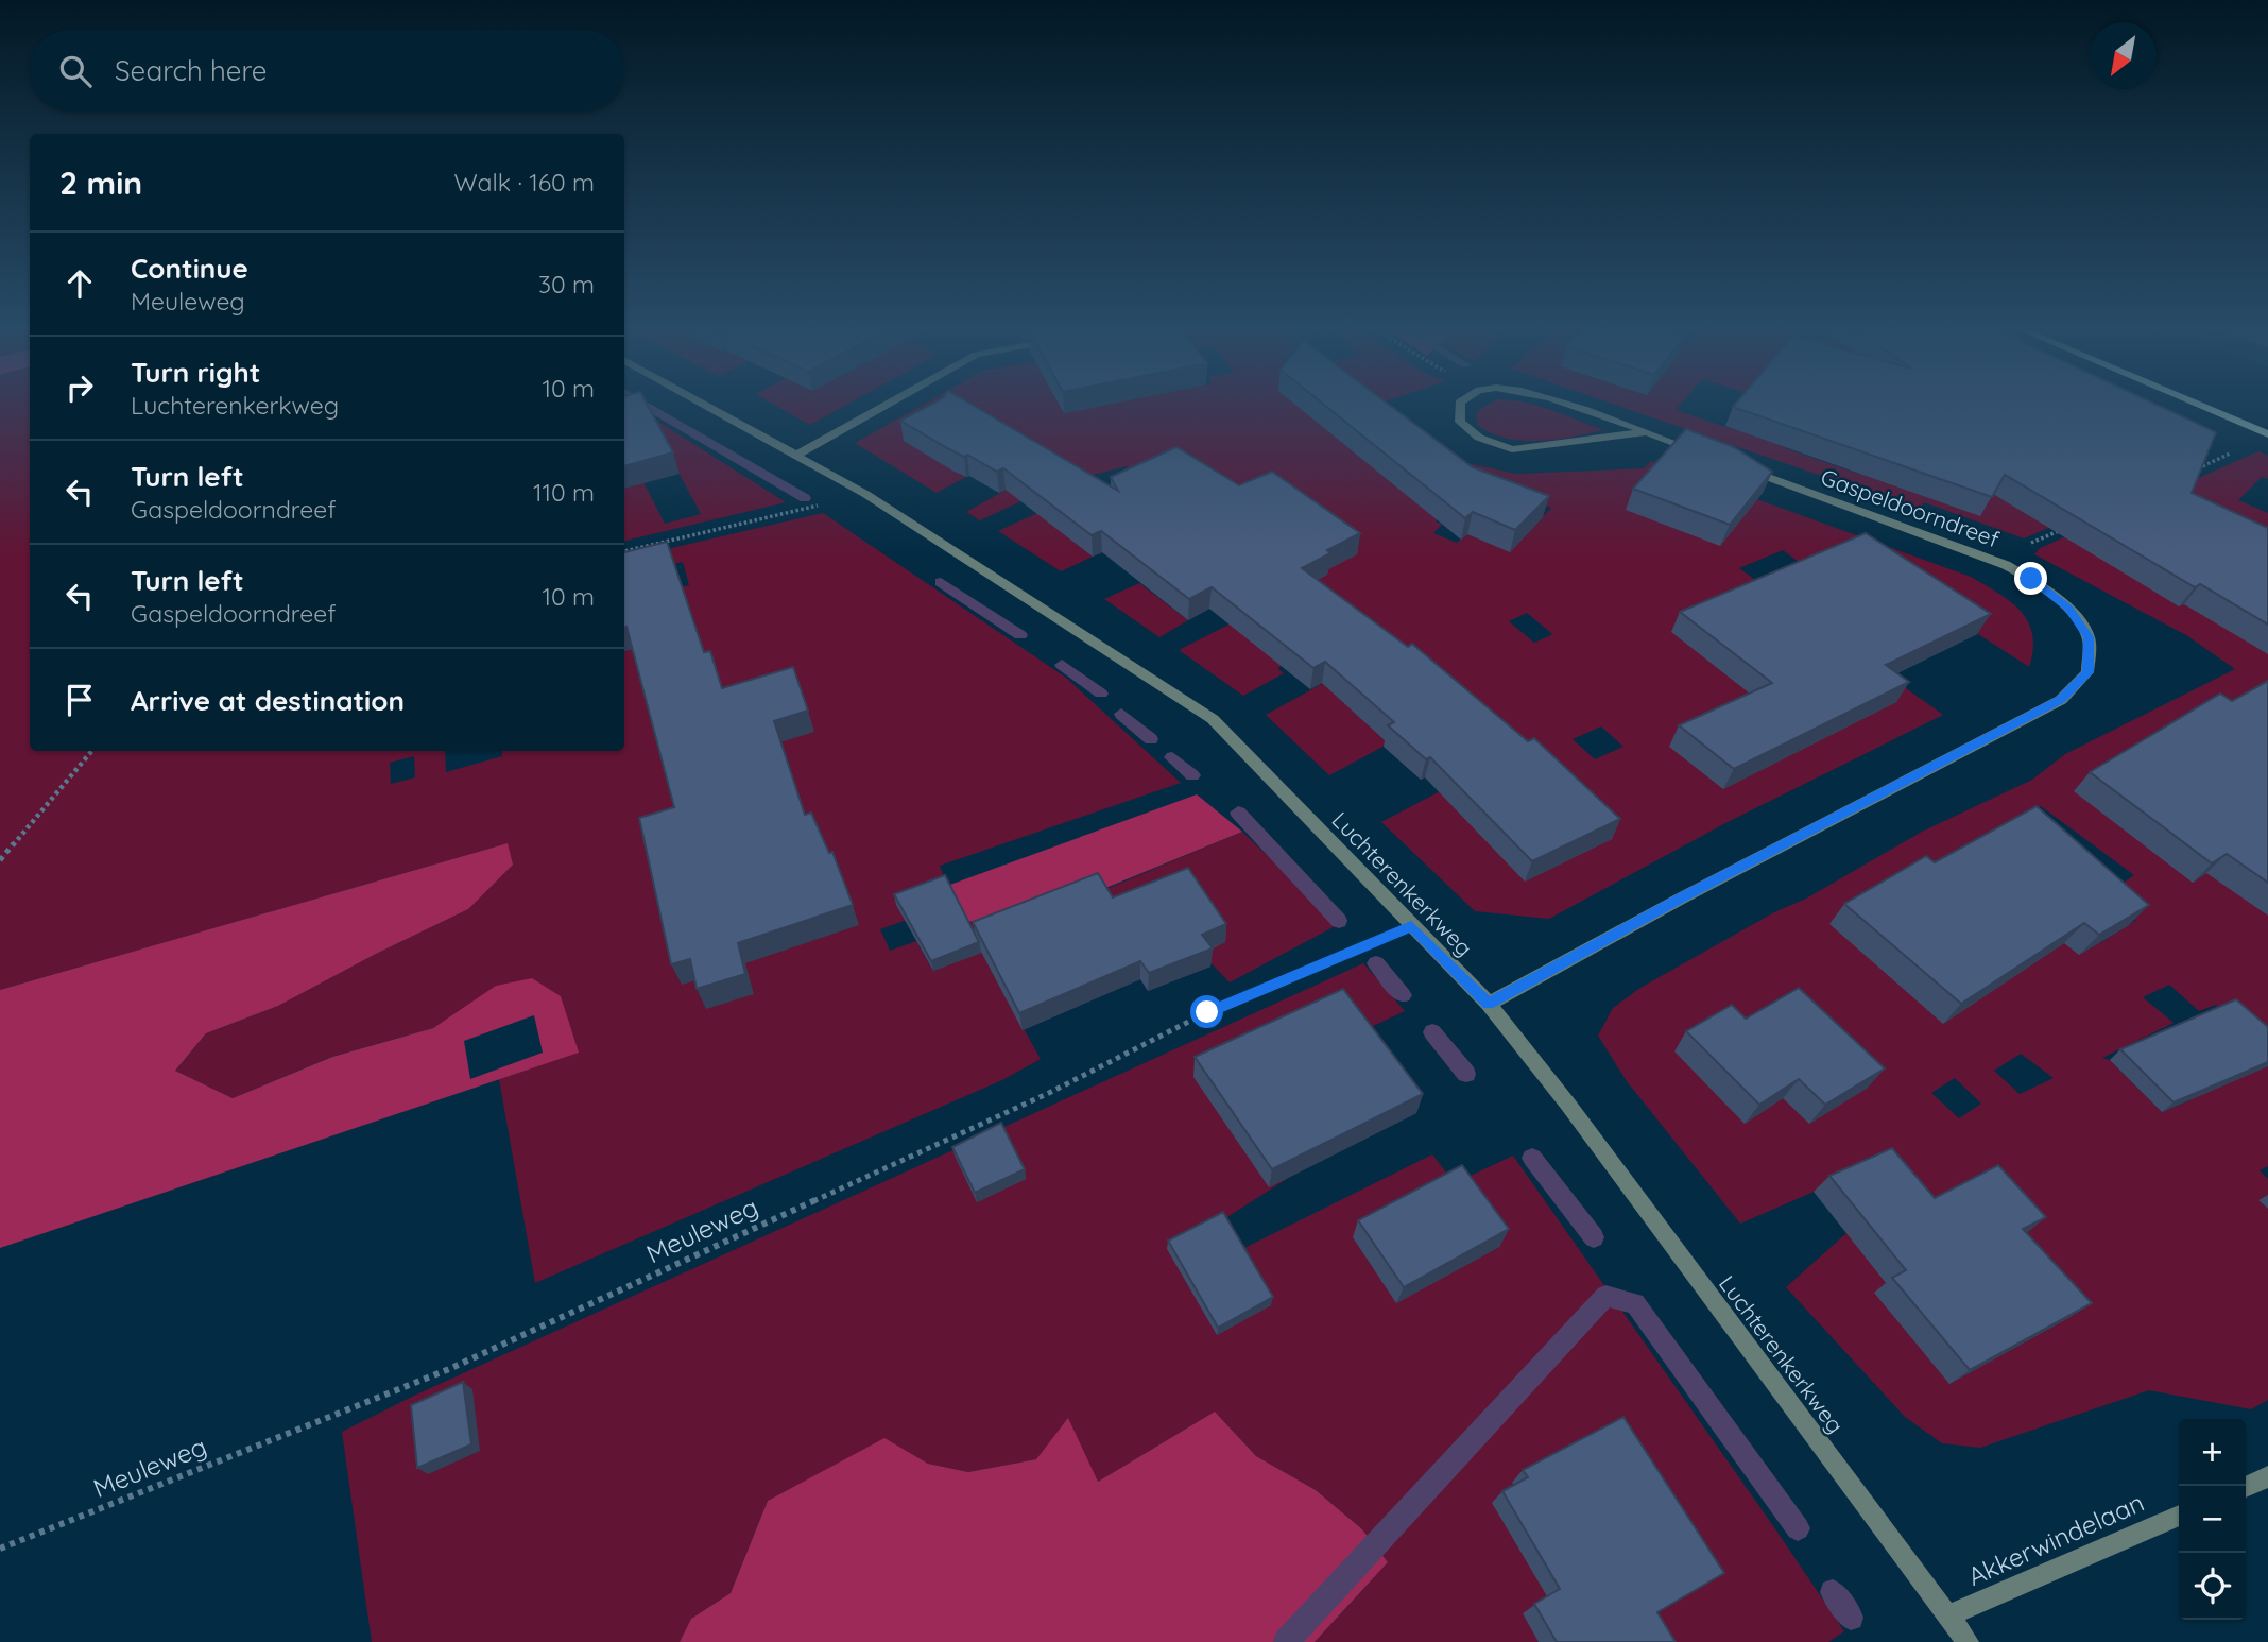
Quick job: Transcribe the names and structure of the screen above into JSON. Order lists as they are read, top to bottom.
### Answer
{
  "streets": {
    "street": ["Gaspeldoorndreef", "Luchterenkerkweg", "Akkerwindelaan"],
    "path": ["Meuleweg"]
  },
  "crossings": [
    ["Gaspeldoorndreef", "Luchterenkerkweg"],
    ["Luchterenkerkweg", "Meuleweg"],
    ["Luchterenkerkweg", "Akkerwindelaan"]
  ],
  "north": "bottom left",
  "page": {
    "search": "Search here",
    "heading": ["2 min", "Walk · 160 m"],
    "list": [
      ["Continue", "Meuleweg", "30 m"],
      ["Turn right", "Luchterenkerkweg", "10 m"],
      ["Turn left", "Gaspeldoorndreef", "110 m"],
      ["Turn left", "Gaspeldoorndreef", "10 m"],
      "Arrive at destination"
    ],
    "map_buttons": ["+", "−"]
  }
}
